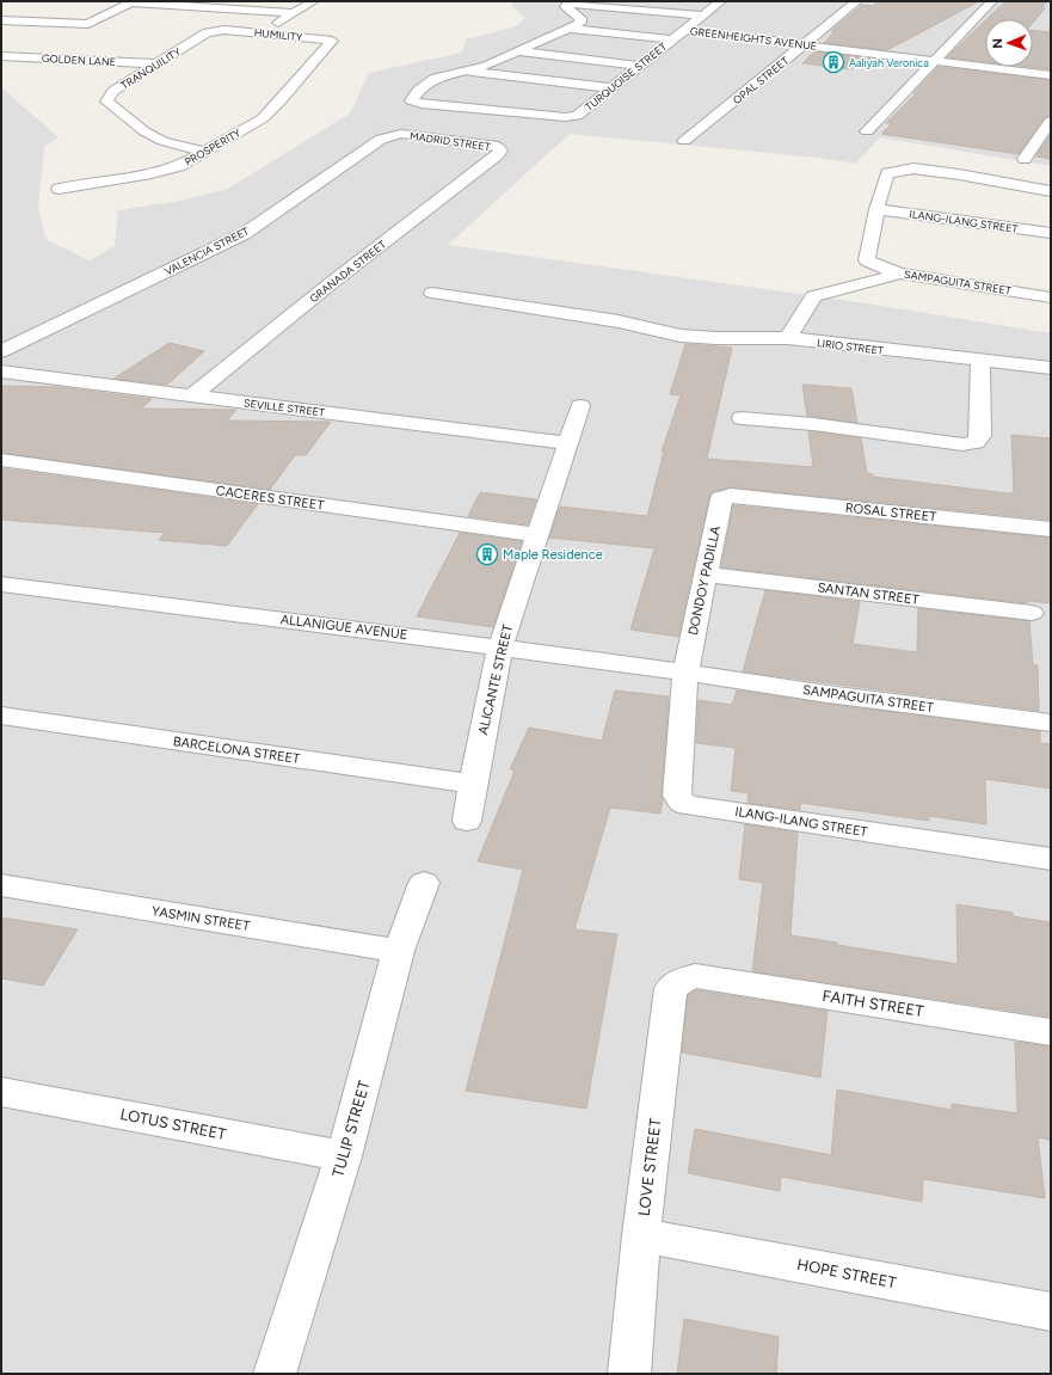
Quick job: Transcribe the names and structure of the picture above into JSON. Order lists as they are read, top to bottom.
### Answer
{
  "streets": {
    "street": [
      "HUMILITY",
      "GREENHEIGHTS AVENUE",
      "GOLDEN LANE",
      "TRANQUILITY",
      "TURQUOISE STREET",
      "OPAL STREET",
      "MADRID STREET",
      "PROSPERITY",
      "ILANG-ILANG STREET",
      "VALENCIA STREET",
      "GRANADA STREET",
      "SAMPAGUITA STREET",
      "LIRIO STREET",
      "SEVILLE STREET",
      "CACERES STREET",
      "ROSAL STREET",
      "DONDOY PADILLA",
      "SANTAN STREET",
      "ALLANIGUE AVENUE",
      "ALICANTE STREET",
      "BARCELONA STREET",
      "YASMIN STREET",
      "FAITH STREET",
      "LOTUS STREET",
      "TULIP STREET",
      "LOVE STREET",
      "HOPE STREET"
    ]
  },
  "crossings": [
    ["HUMILITY", "TRANQUILITY"],
    ["HUMILITY", "PROSPERITY"],
    ["GREENHEIGHTS AVENUE", "TURQUOISE STREET"],
    ["GREENHEIGHTS AVENUE", "OPAL STREET"],
    ["GOLDEN LANE", "TRANQUILITY"],
    ["TRANQUILITY", "PROSPERITY"],
    ["MADRID STREET", "VALENCIA STREET"],
    ["MADRID STREET", "GRANADA STREET"],
    ["ILANG-ILANG STREET", "SAMPAGUITA STREET"],
    ["ILANG-ILANG STREET", "DONDOY PADILLA"],
    ["ILANG-ILANG STREET", "ALLANIGUE AVENUE"],
    ["GRANADA STREET", "SEVILLE STREET"],
    ["SAMPAGUITA STREET", "DONDOY PADILLA"],
    ["SAMPAGUITA STREET", "ALLANIGUE AVENUE"],
    ["SEVILLE STREET", "ALICANTE STREET"],
    ["CACERES STREET", "ALICANTE STREET"],
    ["ROSAL STREET", "DONDOY PADILLA"],
    ["DONDOY PADILLA", "SANTAN STREET"],
    ["DONDOY PADILLA", "ALLANIGUE AVENUE"],
    ["ALLANIGUE AVENUE", "ALICANTE STREET"],
    ["ALICANTE STREET", "BARCELONA STREET"],
    ["YASMIN STREET", "TULIP STREET"],
    ["FAITH STREET", "LOVE STREET"],
    ["LOTUS STREET", "TULIP STREET"],
    ["LOVE STREET", "HOPE STREET"]
  ],
  "places": {
    "building": ["Aaliyah Veronica", "Maple Residence"]
  },
  "north": "left"
}
